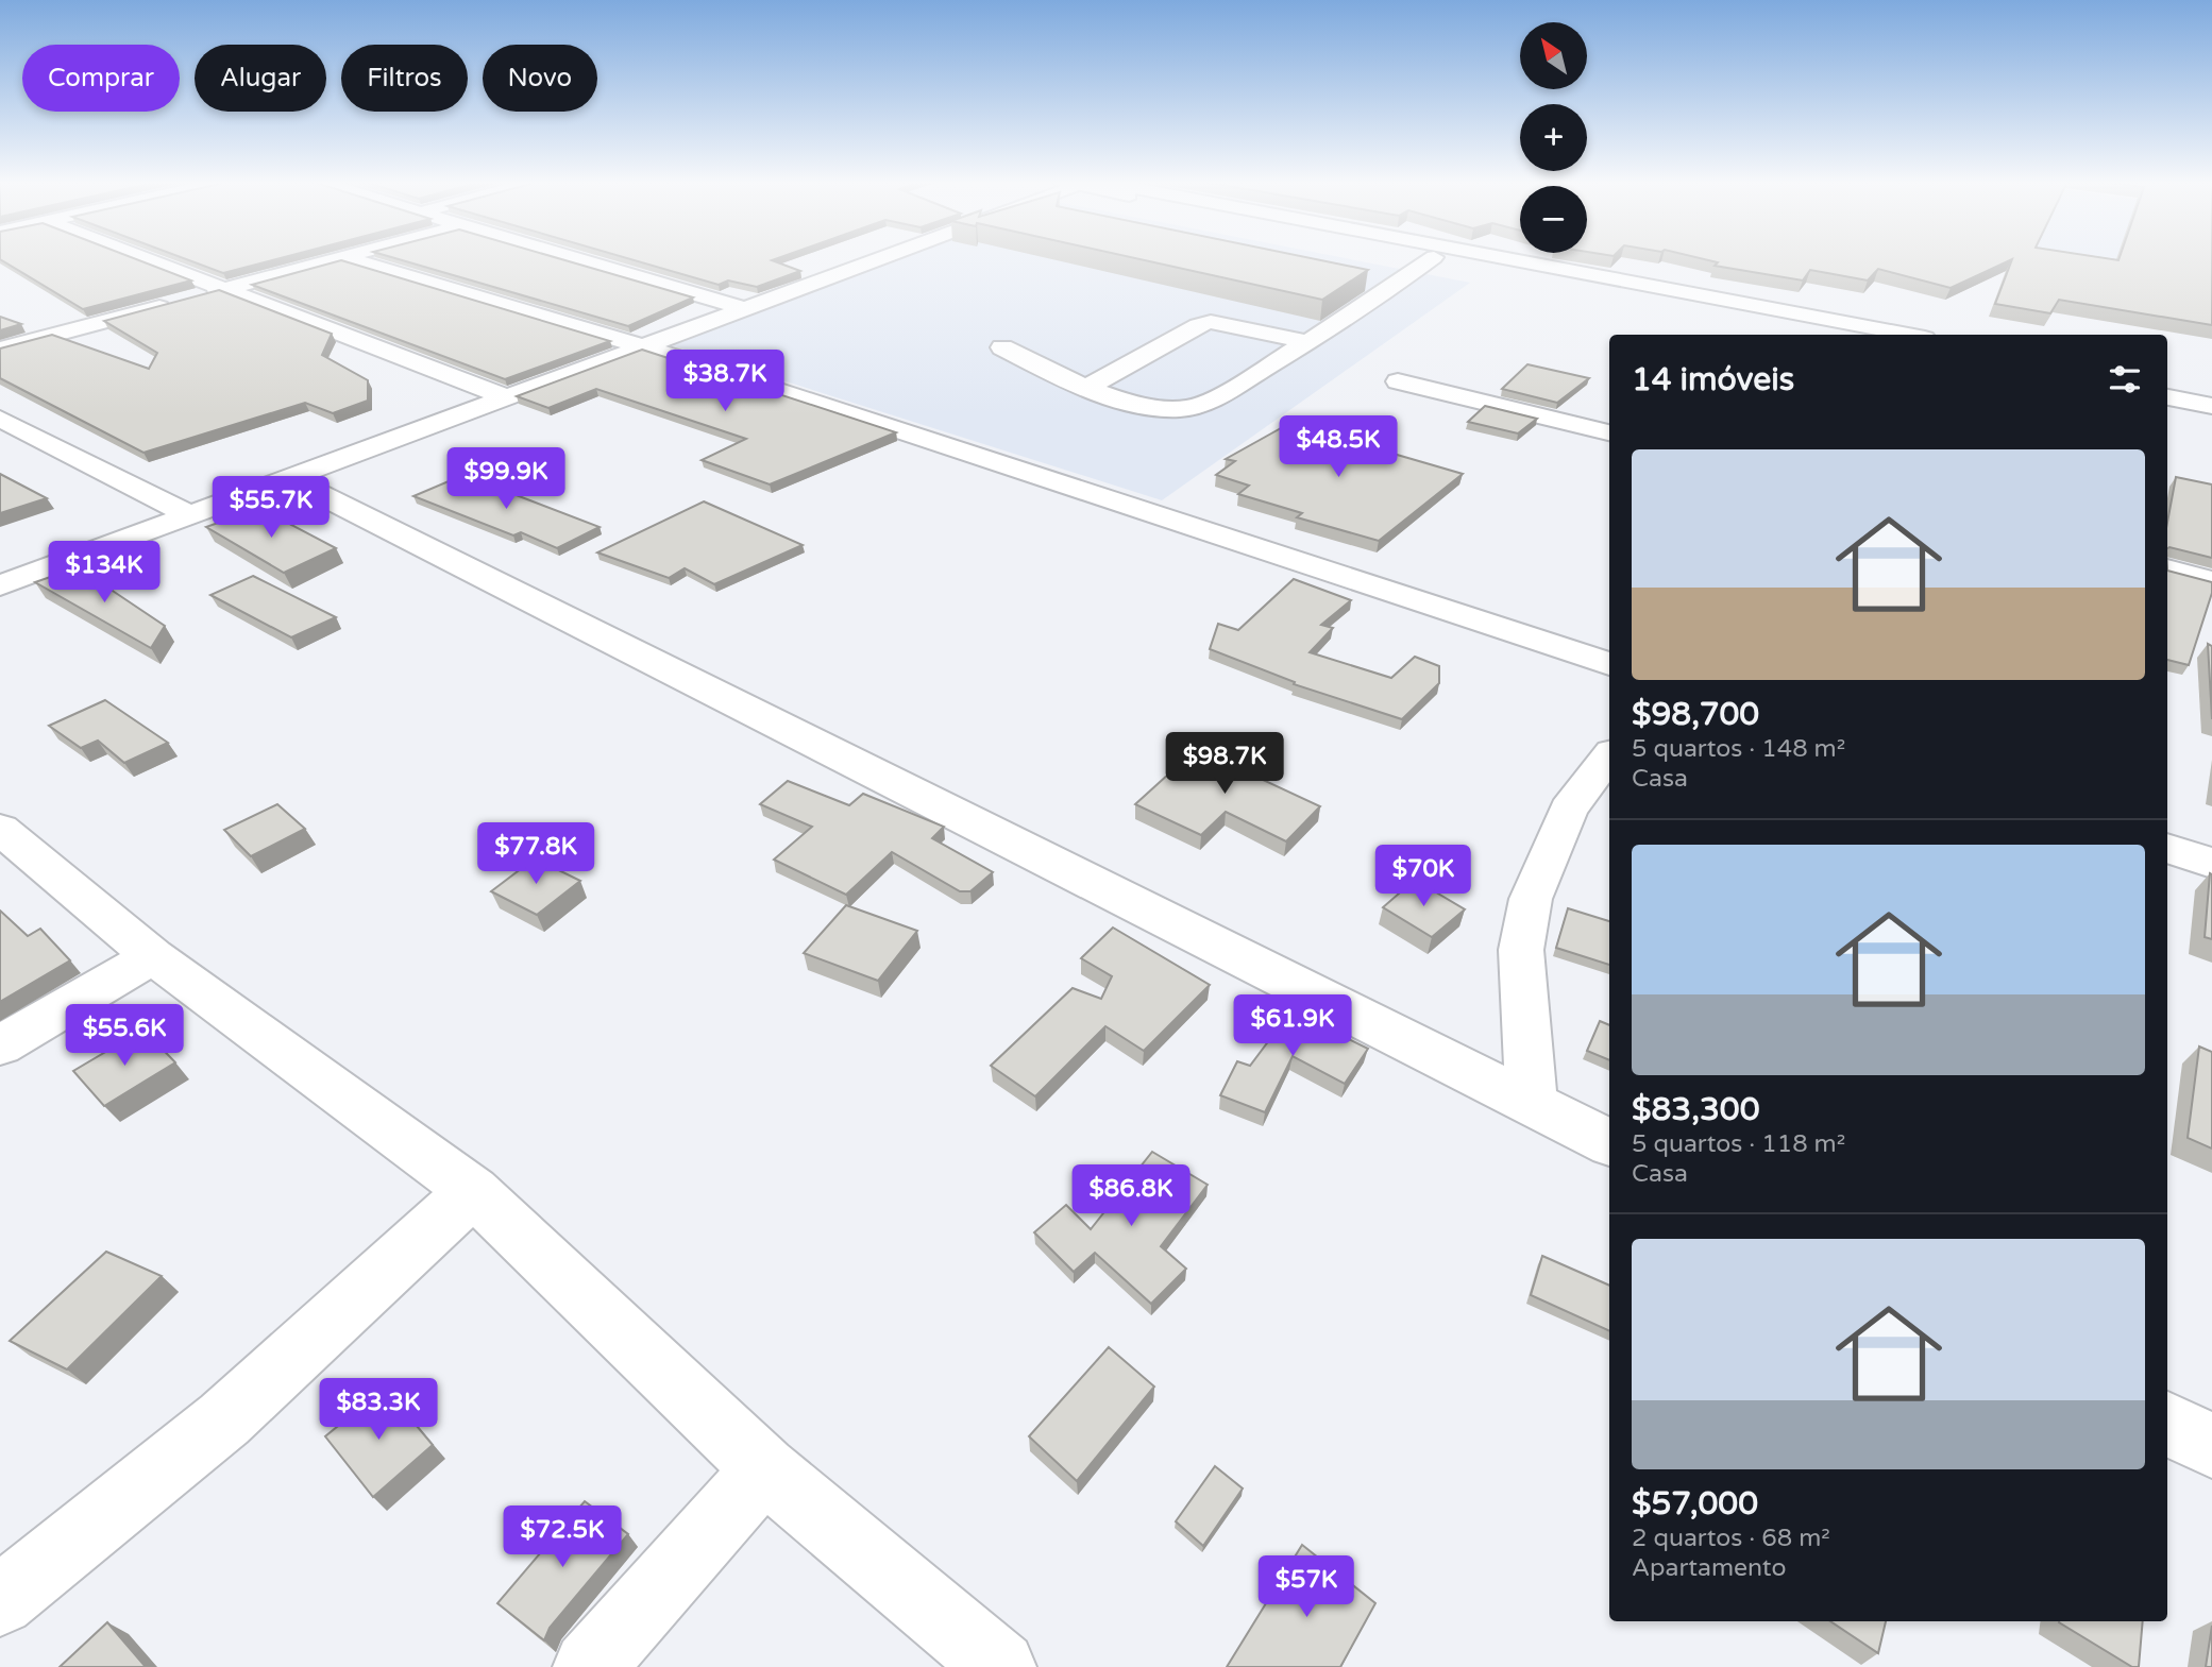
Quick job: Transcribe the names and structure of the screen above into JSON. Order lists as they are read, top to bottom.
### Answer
{
  "north": "top left",
  "page": {
    "map_buttons": ["+", "−"],
    "chip": [
      "Comprar",
      "Alugar",
      "Filtros",
      "Novo"
    ],
    "heading": "14 imóveis",
    "price": [
      "$38.7K",
      "$48.5K",
      "$99.9K",
      "$55.7K",
      "$134K",
      "$98.7K",
      "$77.8K",
      "$70K",
      "$61.9K",
      "$55.6K",
      "$86.8K",
      "$83.3K",
      "$72.5K",
      "$57K"
    ],
    "list": [
      {
        "name": "$98,700",
        "note": "5 quartos · 148 m² · Casa"
      },
      {
        "name": "$83,300",
        "note": "5 quartos · 118 m² · Casa"
      },
      {
        "name": "$57,000",
        "note": "2 quartos · 68 m² · Apartamento"
      }
    ]
  }
}
